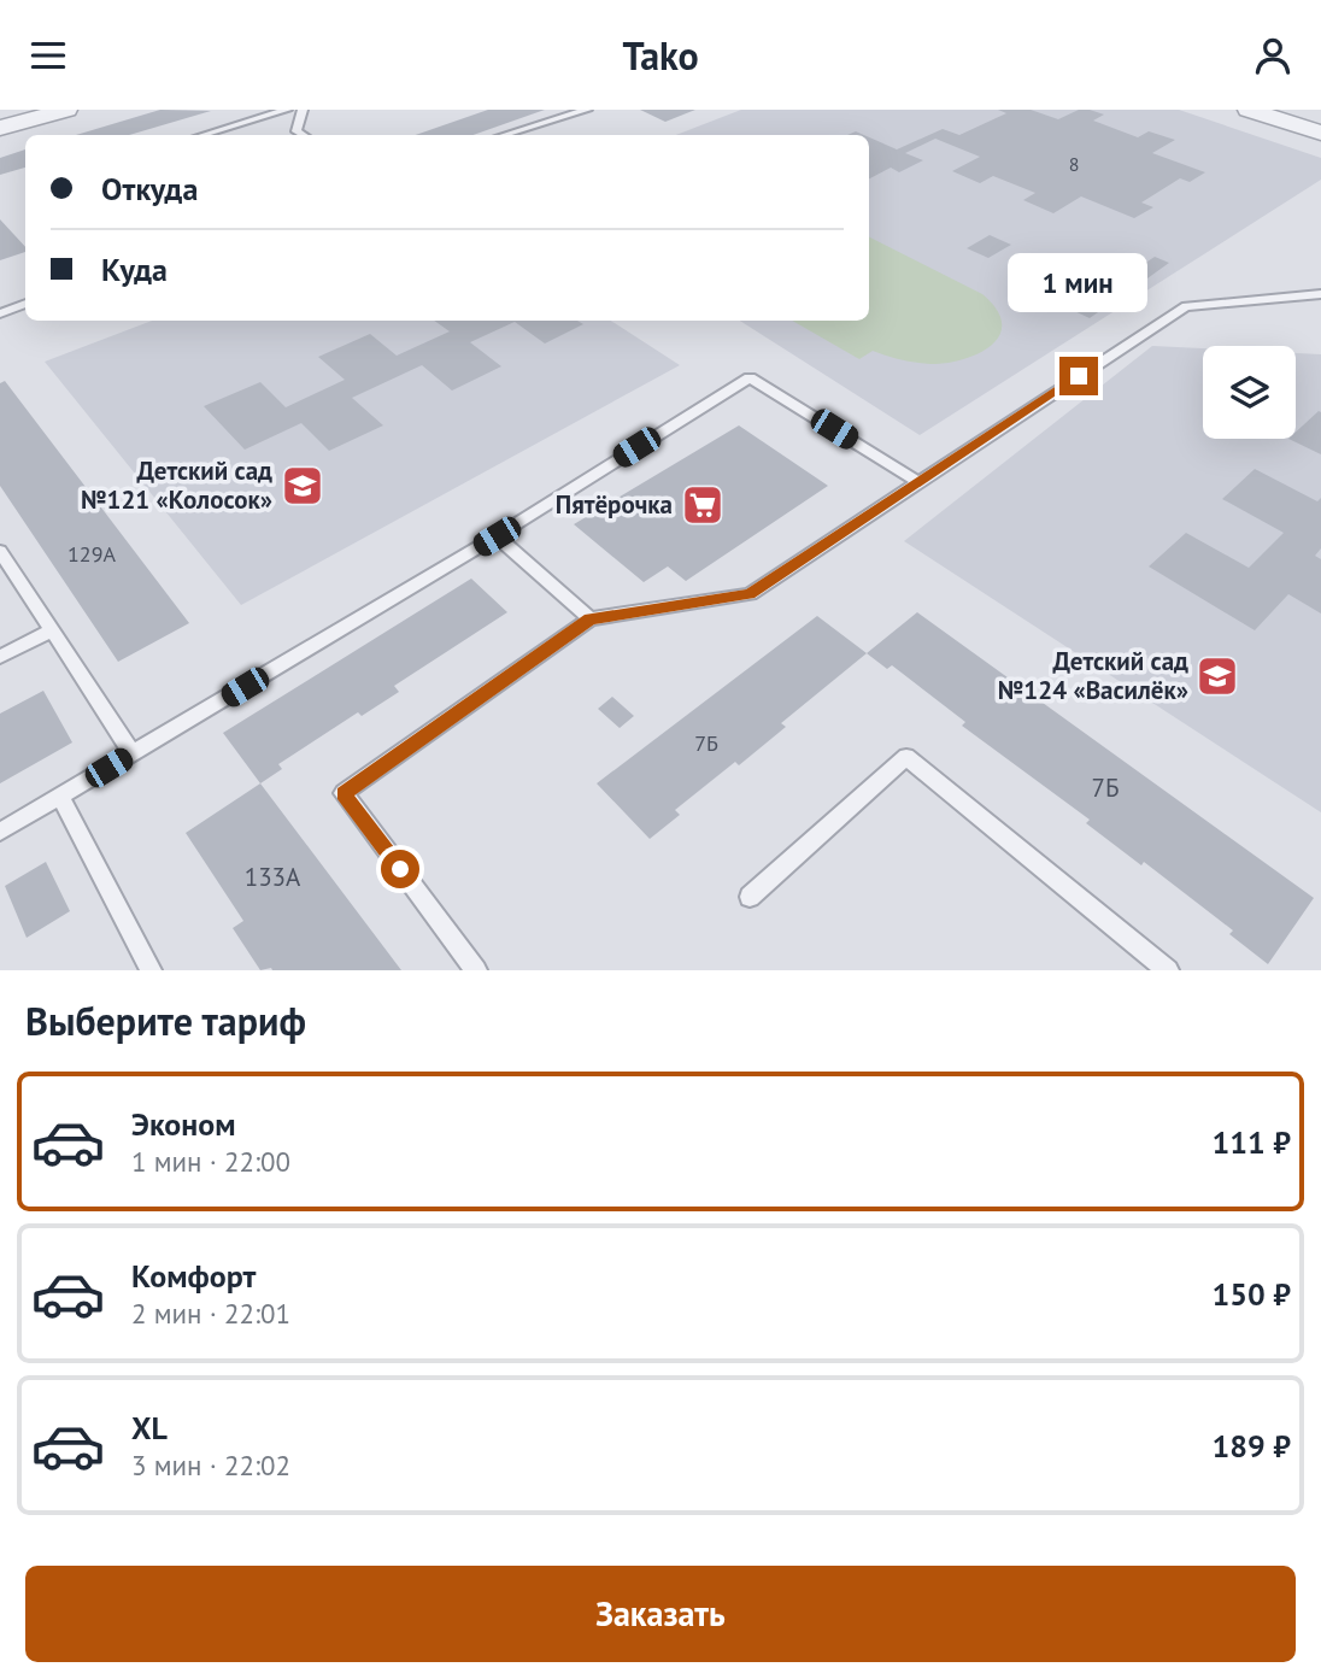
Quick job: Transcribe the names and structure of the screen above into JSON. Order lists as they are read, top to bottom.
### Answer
{
  "places": {
    "school or university": ["Детский сад №121 «Колосок»", "Детский сад №124 «Василёк»"],
    "supermarket": ["Пятёрочка"]
  },
  "house_numbers": [
    "8",
    "129А",
    "7Б",
    "7Б",
    "133А"
  ],
  "page": {
    "header": "Tako",
    "banner": ["Откуда", "Куда"],
    "bubble": "1 мин",
    "heading": "Выберите тариф",
    "list": [
      {
        "name": "Эконом",
        "note": "1 мин · 22:00",
        "value": "111 ₽"
      },
      {
        "name": "Комфорт",
        "note": "2 мин · 22:01",
        "value": "150 ₽"
      },
      {
        "name": "XL",
        "note": "3 мин · 22:02",
        "value": "189 ₽"
      }
    ],
    "buttons": "Заказать"
  }
}
